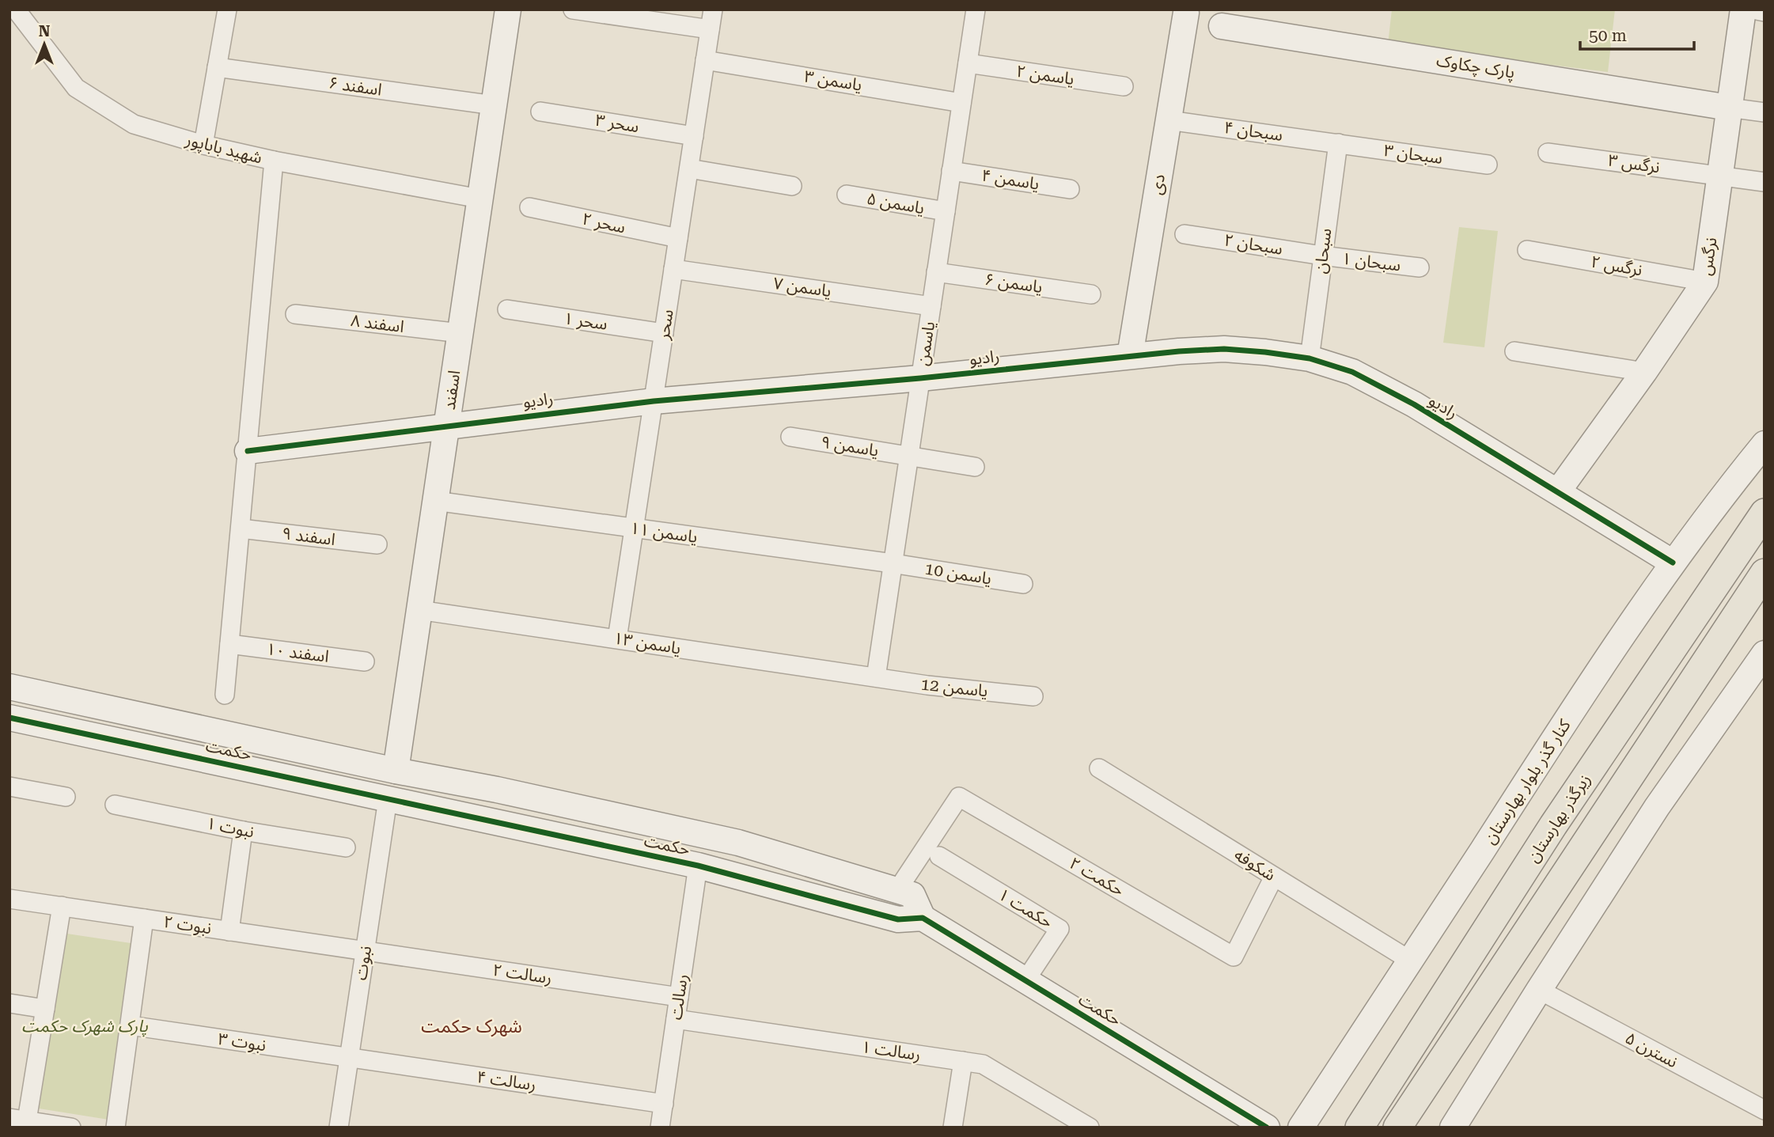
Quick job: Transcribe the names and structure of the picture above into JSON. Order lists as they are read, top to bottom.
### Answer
{
  "streets": {
    "main road": ["زیرگذر بهارستان"],
    "street": [
      "پارک چکاوک",
      "یاسمن ۲",
      "یاسمن ۳",
      "اسفند ۶",
      "سحر ۳",
      "سبحان ۴",
      "شهید باباپور",
      "سبحان ۳",
      "نرگس ۳",
      "یاسمن ۴",
      "دی",
      "یاسمن ۵",
      "سحر ۲",
      "سبحان ۲",
      "سبحان",
      "نرگس",
      "سبحان ۱",
      "نرگس ۲",
      "یاسمن ۶",
      "یاسمن ۷",
      "سحر ۱",
      "اسفند ۸",
      "سحر",
      "یاسمن",
      "رادیو",
      "اسفند",
      "یاسمن ۹",
      "یاسمن ۱۱",
      "اسفند ۹",
      "یاسمن 10",
      "یاسمن ۱۳",
      "اسفند ۱۰",
      "یاسمن 12",
      "حکمت",
      "کنار گذر بلوار بهارستان",
      "نبوت ۱",
      "شکوفه",
      "حکمت ۲",
      "حکمت ۱",
      "نبوت ۲",
      "نبوت",
      "رسالت ۲",
      "رسالت",
      "نبوت ۳",
      "نسترن ۵",
      "رسالت ۱",
      "رسالت ۴"
    ]
  },
  "crossings": [
    ["پارک چکاوک", "دی"],
    ["پارک چکاوک", "نرگس"],
    ["یاسمن ۲", "یاسمن"],
    ["یاسمن ۳", "سحر"],
    ["یاسمن ۳", "یاسمن"],
    ["اسفند ۶", "اسفند"],
    ["سحر ۳", "سحر"],
    ["سبحان ۴", "سبحان ۳"],
    ["سبحان ۴", "دی"],
    ["سبحان ۴", "سبحان"],
    ["شهید باباپور", "اسفند"],
    ["سبحان ۳", "سبحان"],
    ["نرگس ۳", "نرگس"],
    ["یاسمن ۴", "یاسمن"],
    ["دی", "رادیو"],
    ["یاسمن ۵", "یاسمن"],
    ["سحر ۲", "سحر"],
    ["سبحان ۲", "سبحان"],
    ["سبحان ۲", "سبحان ۱"],
    ["سبحان", "سبحان ۱"],
    ["سبحان", "رادیو"],
    ["نرگس", "نرگس ۲"],
    ["نرگس", "رادیو"],
    ["یاسمن ۶", "یاسمن"],
    ["یاسمن ۷", "سحر"],
    ["یاسمن ۷", "یاسمن"],
    ["سحر ۱", "سحر"],
    ["اسفند ۸", "اسفند"],
    ["سحر", "رادیو"],
    ["سحر", "یاسمن ۱۱"],
    ["سحر", "یاسمن ۱۳"],
    ["یاسمن", "رادیو"],
    ["یاسمن", "یاسمن ۹"],
    ["یاسمن", "یاسمن ۱۱"],
    ["یاسمن", "یاسمن 10"],
    ["یاسمن", "یاسمن ۱۳"],
    ["یاسمن", "یاسمن 12"],
    ["رادیو", "اسفند"],
    ["رادیو", "کنار گذر بلوار بهارستان"],
    ["اسفند", "یاسمن ۱۱"],
    ["اسفند", "یاسمن ۱۳"],
    ["اسفند", "حکمت"],
    ["یاسمن ۱۱", "یاسمن 10"],
    ["یاسمن ۱۳", "یاسمن 12"],
    ["حکمت", "حکمت ۲"],
    ["حکمت", "حکمت ۱"],
    ["حکمت", "نبوت"],
    ["حکمت", "رسالت"],
    ["کنار گذر بلوار بهارستان", "شکوفه"],
    ["شکوفه", "حکمت ۲"],
    ["نبوت ۲", "نبوت"],
    ["نبوت ۲", "رسالت ۲"],
    ["نبوت", "رسالت ۲"],
    ["نبوت", "نبوت ۳"],
    ["نبوت", "رسالت ۴"],
    ["رسالت ۲", "رسالت"],
    ["رسالت", "رسالت ۱"],
    ["رسالت", "رسالت ۴"],
    ["نبوت ۳", "رسالت ۴"]
  ],
  "districts": ["شهرک حکمت"],
  "parks": ["پارک شهرک حکمت"],
  "scale_bar": "50 m",
  "north": "top"
}
